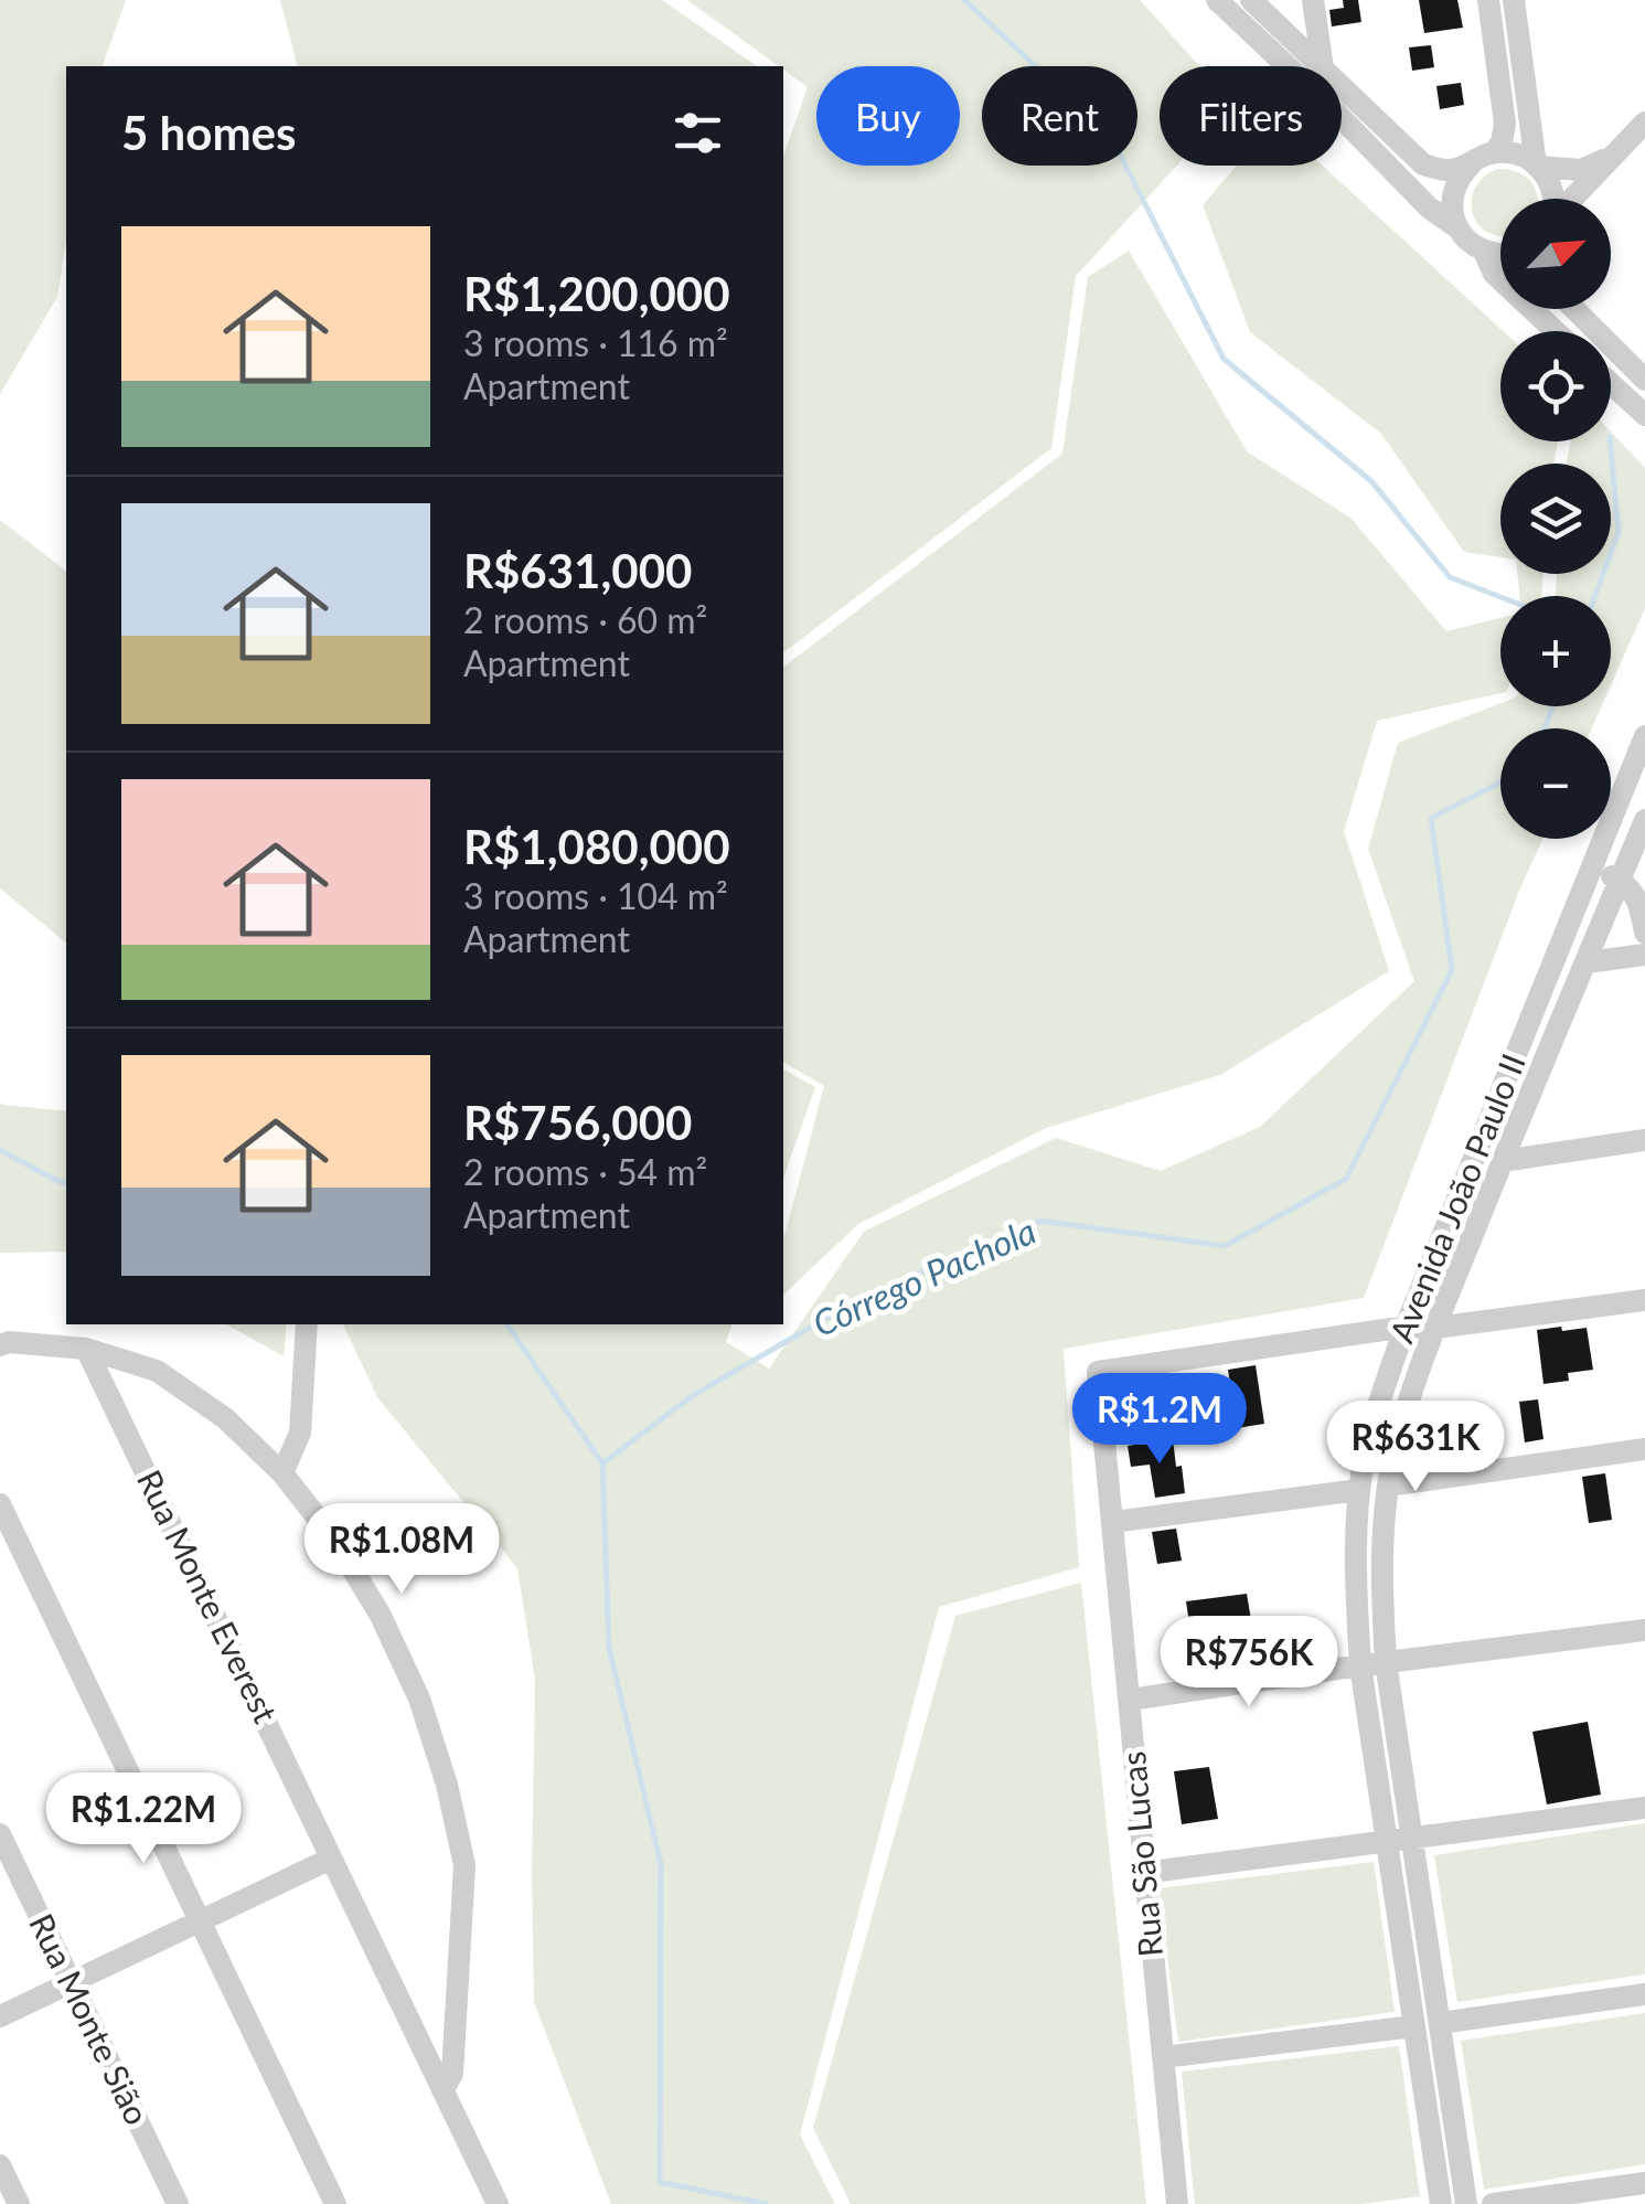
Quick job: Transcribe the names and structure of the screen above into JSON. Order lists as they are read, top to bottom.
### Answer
{
  "streets": {
    "street": [
      "Avenida João Paulo II",
      "Rua Monte Everest",
      "Rua São Lucas",
      "Rua Monte Sião"
    ]
  },
  "crossings": [
    ["Avenida João Paulo II", "Rua São Lucas"]
  ],
  "water": ["Córrego Pachola"],
  "north": "top right",
  "page": {
    "chip": ["Buy", "Rent", "Filters"],
    "heading": "5 homes",
    "map_buttons": ["+", "−"],
    "list": [
      {
        "name": "R$1,200,000",
        "note": "3 rooms · 116 m² · Apartment"
      },
      {
        "name": "R$631,000",
        "note": "2 rooms · 60 m² · Apartment"
      },
      {
        "name": "R$1,080,000",
        "note": "3 rooms · 104 m² · Apartment"
      },
      {
        "name": "R$756,000",
        "note": "2 rooms · 54 m² · Apartment"
      }
    ],
    "price": [
      "R$1.2M",
      "R$631K",
      "R$1.08M",
      "R$756K",
      "R$1.22M"
    ]
  }
}
